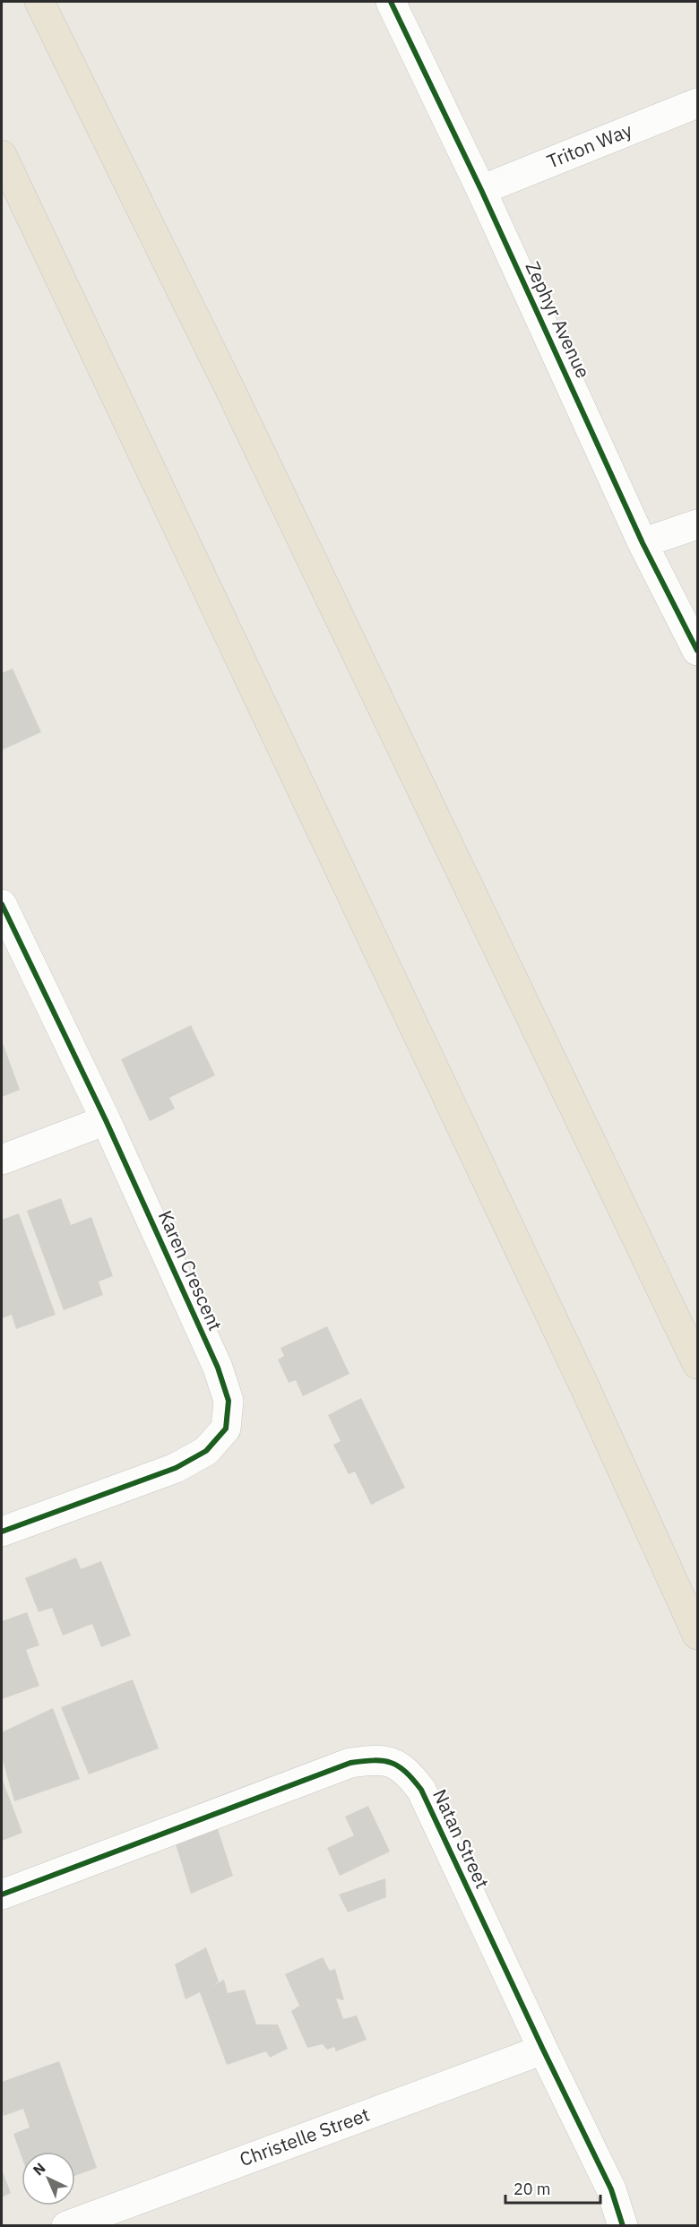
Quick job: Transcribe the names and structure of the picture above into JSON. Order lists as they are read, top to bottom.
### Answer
{
  "streets": {
    "street": [
      "Triton Way",
      "Zephyr Avenue",
      "Karen Crescent",
      "Natan Street",
      "Christelle Street"
    ]
  },
  "crossings": [
    ["Triton Way", "Zephyr Avenue"],
    ["Natan Street", "Christelle Street"]
  ],
  "scale_bar": "20 m",
  "north": "top left"
}
